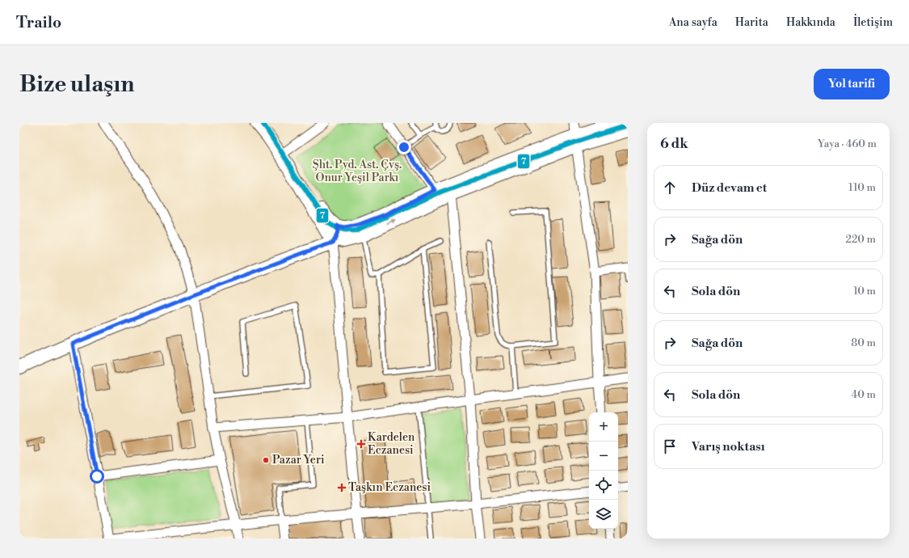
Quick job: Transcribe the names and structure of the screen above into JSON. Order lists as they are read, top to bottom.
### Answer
{
  "parks": ["Şht. Pyd. Ast. Çvş. Onur Yeşil Parkı"],
  "places": {
    "health": ["Kardelen Eczanesi", "Taşkın Eczanesi"],
    "other": ["Pazar Yeri"]
  },
  "lines": ["transit line 7"],
  "page": {
    "header": "Trailo",
    "nav": [
      "Ana sayfa",
      "Harita",
      "Hakkında",
      "İletişim"
    ],
    "buttons": "Yol tarifi",
    "title": "Bize ulaşın",
    "heading": ["6 dk", "Yaya · 460 m"],
    "list": [
      ["Düz devam et", "110 m"],
      ["Sağa dön", "220 m"],
      ["Sola dön", "10 m"],
      ["Sağa dön", "80 m"],
      ["Sola dön", "40 m"],
      "Varış noktası"
    ],
    "map_buttons": ["+", "−"]
  }
}
